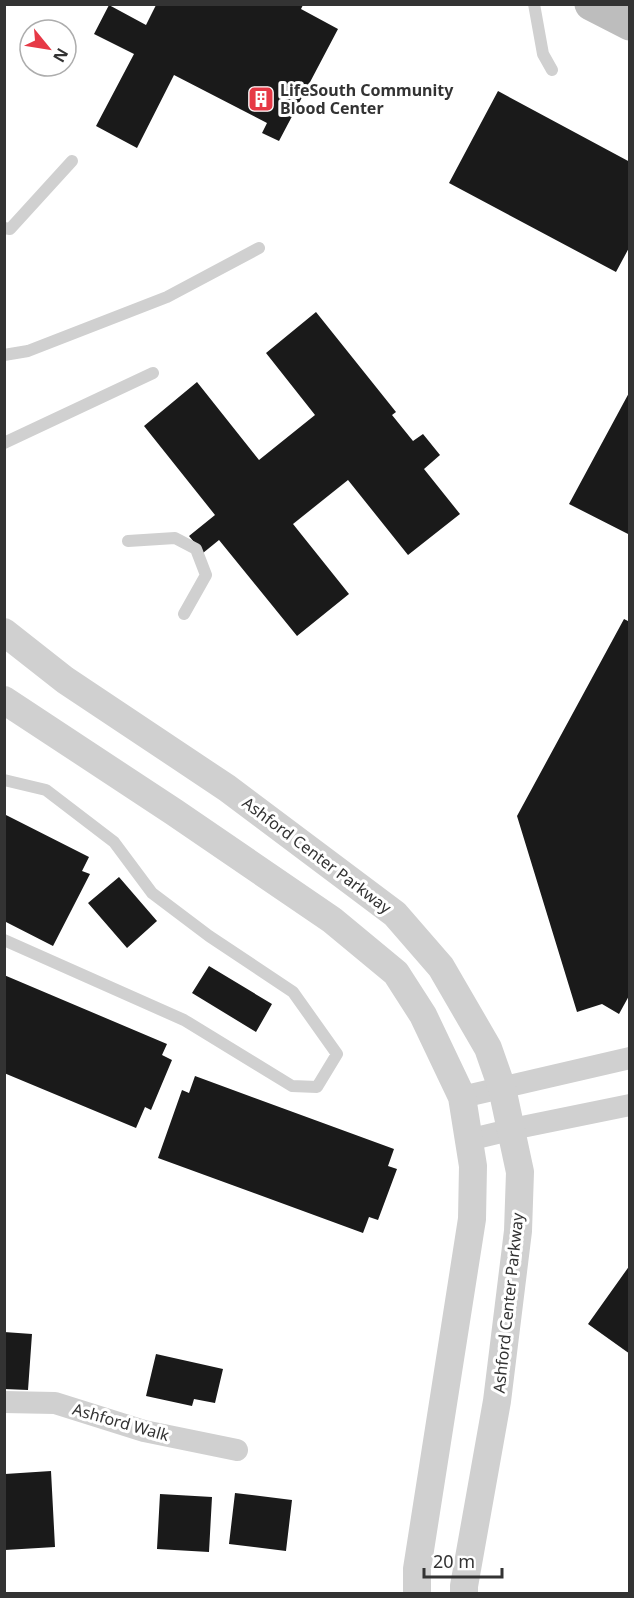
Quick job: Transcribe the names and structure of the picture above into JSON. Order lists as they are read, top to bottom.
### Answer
{
  "streets": {
    "street": ["Ashford Center Parkway", "Ashford Walk"]
  },
  "places": {
    "building": ["LifeSouth Community Blood Center"]
  },
  "scale_bar": "20 m",
  "north": "bottom right"
}
